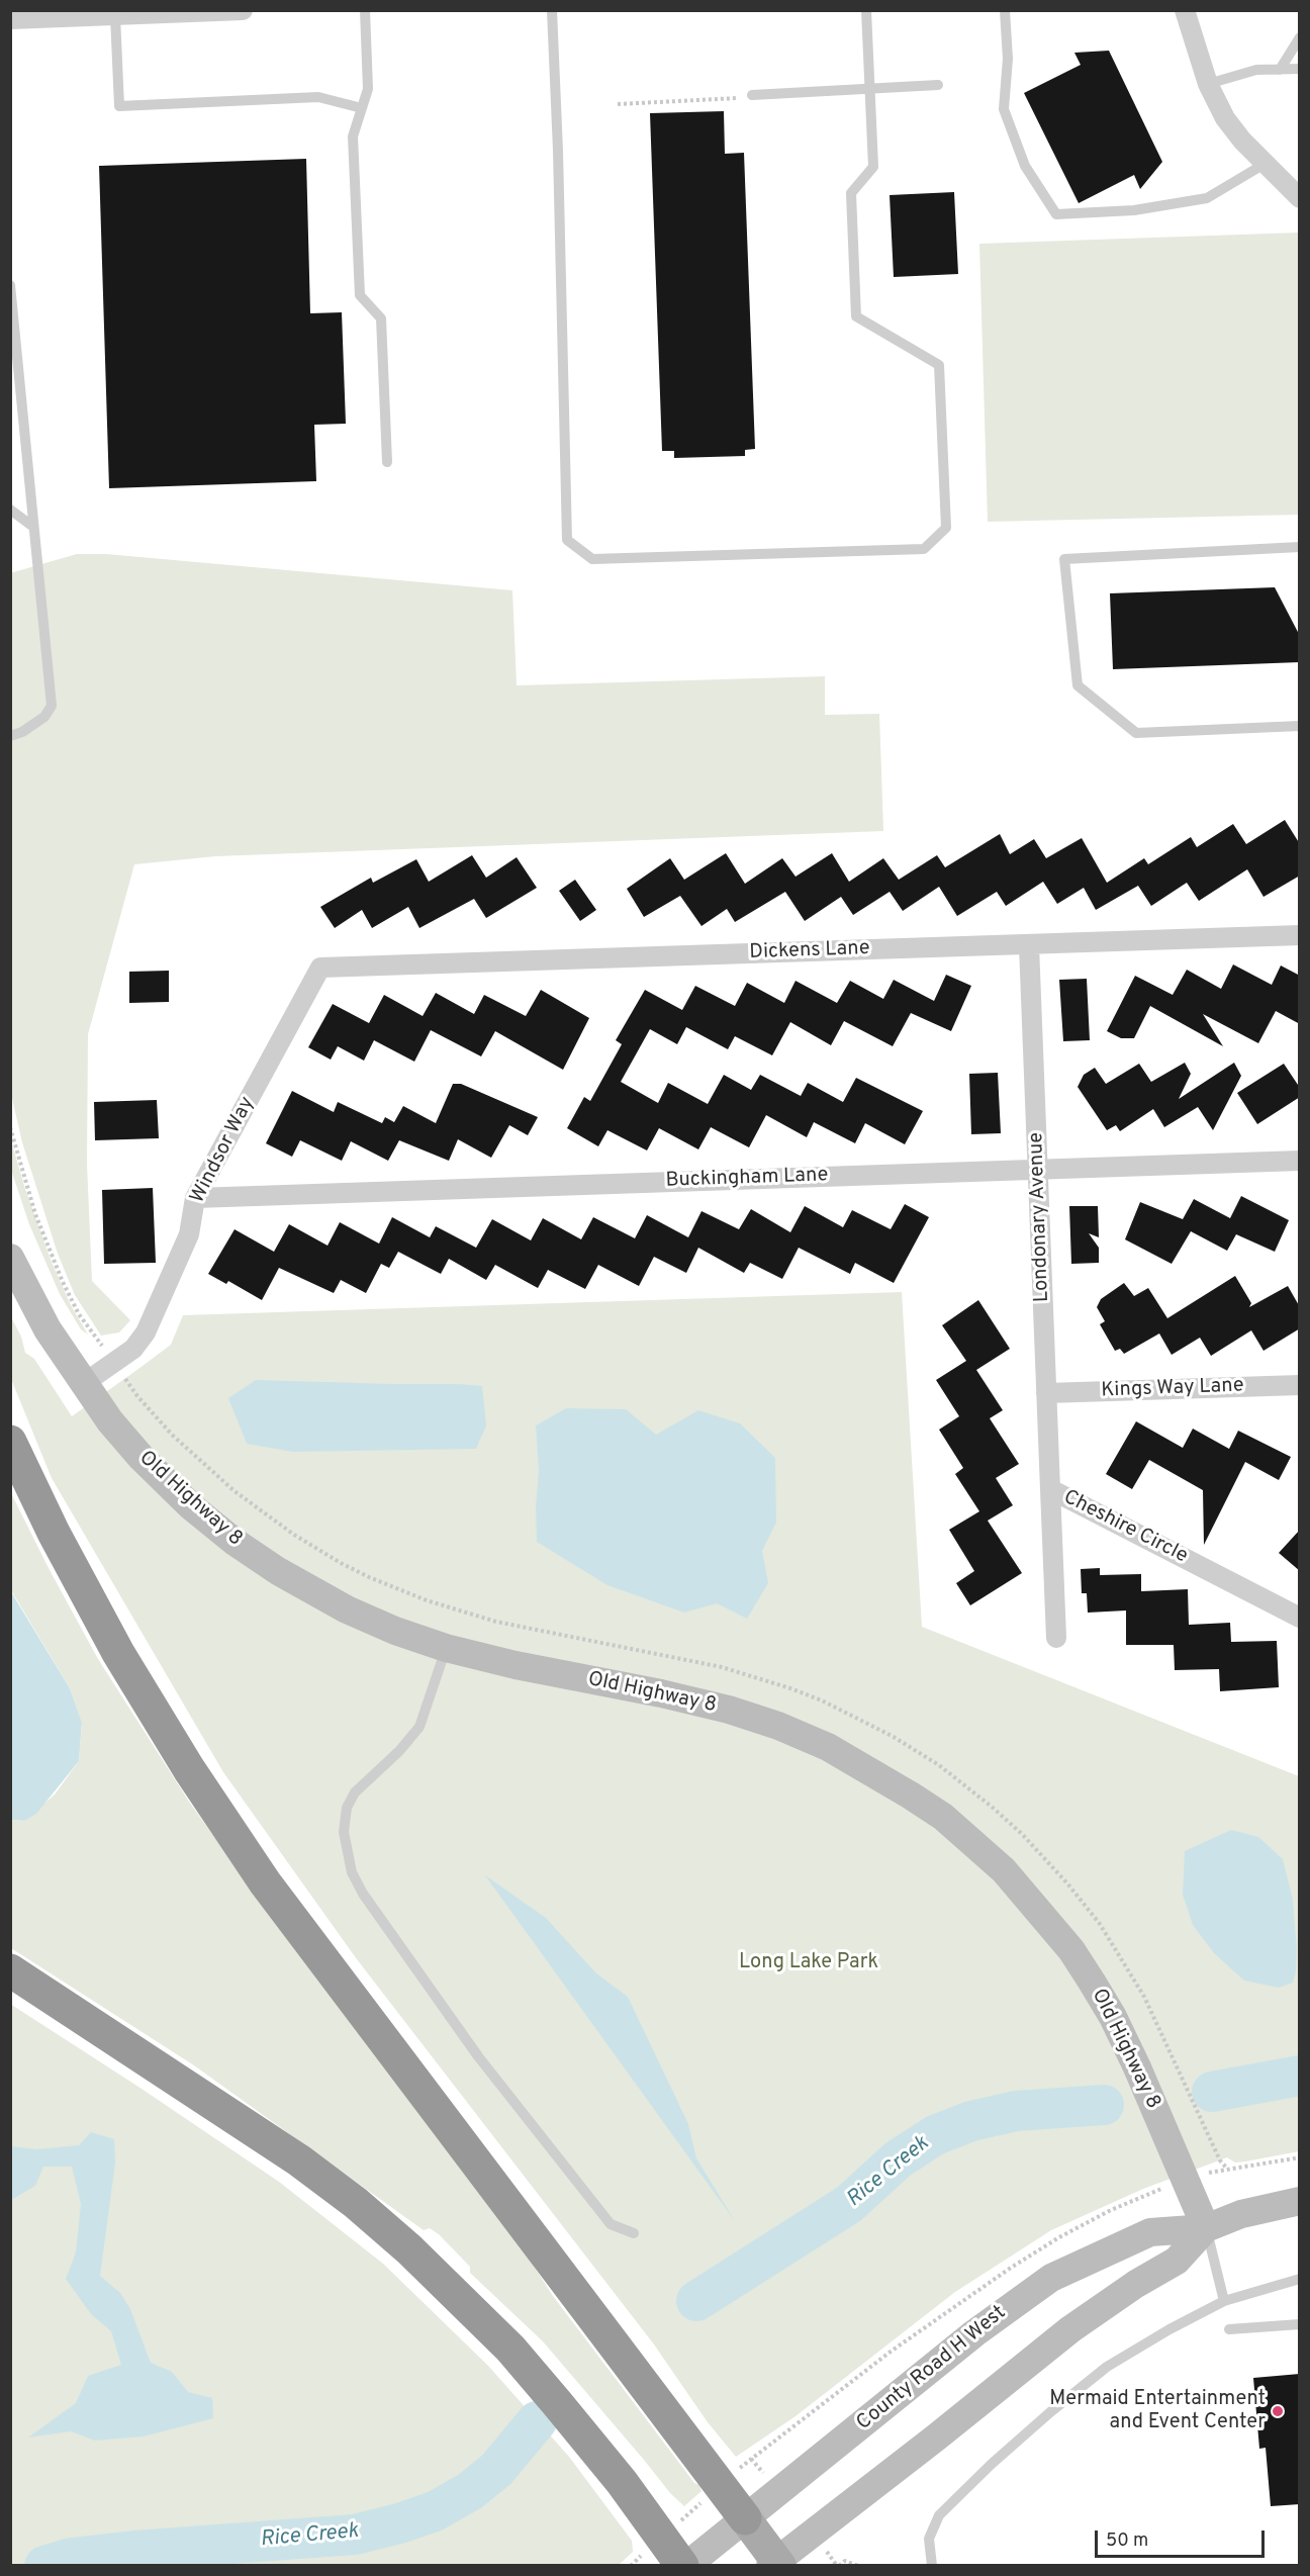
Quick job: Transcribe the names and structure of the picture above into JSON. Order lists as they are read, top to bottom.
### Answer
{
  "streets": {
    "street": [
      "Dickens Lane",
      "Windsor Way",
      "Buckingham Lane",
      "Londonary Avenue",
      "Kings Way Lane",
      "Old Highway 8",
      "Cheshire Circle",
      "County Road H West"
    ]
  },
  "crossings": [
    ["Dickens Lane", "Windsor Way"],
    ["Dickens Lane", "Londonary Avenue"],
    ["Windsor Way", "Buckingham Lane"],
    ["Windsor Way", "Old Highway 8"],
    ["Buckingham Lane", "Londonary Avenue"],
    ["Londonary Avenue", "Kings Way Lane"],
    ["Londonary Avenue", "Cheshire Circle"],
    ["Old Highway 8", "County Road H West"]
  ],
  "water": ["Rice Creek"],
  "parks": ["Long Lake Park"],
  "places": ["Mermaid Entertainment and Event Center"],
  "scale_bar": "50 m"
}
